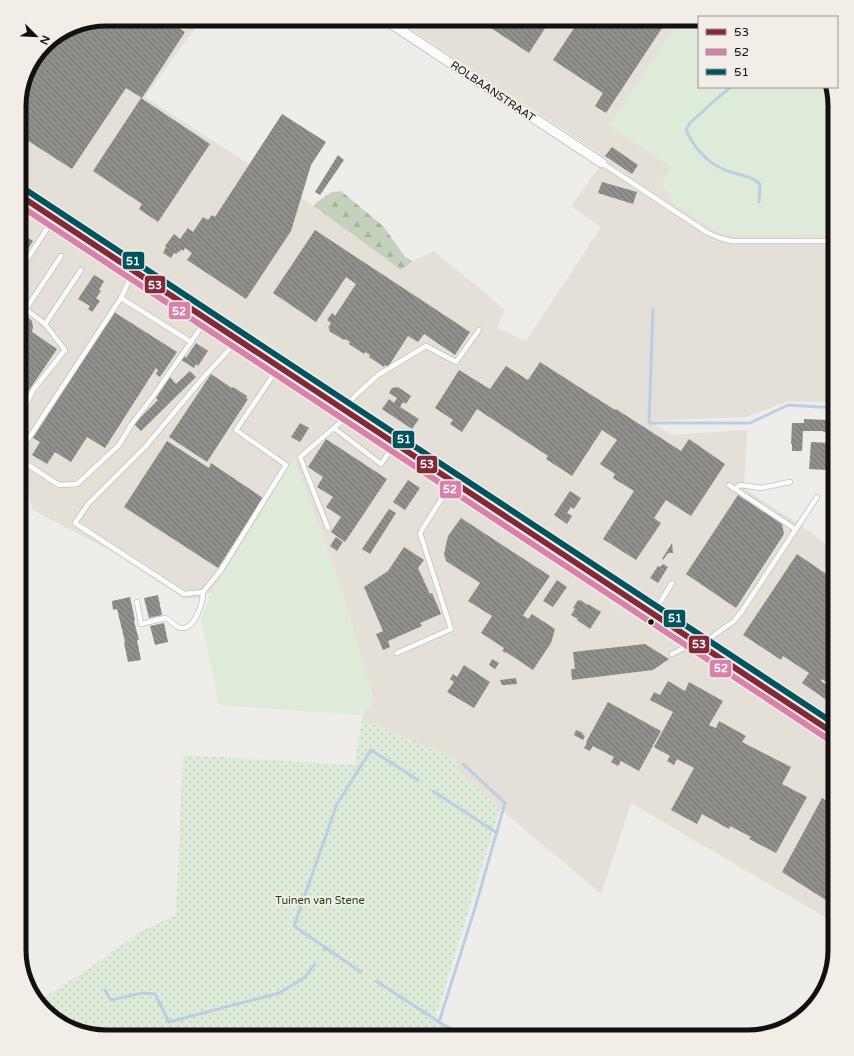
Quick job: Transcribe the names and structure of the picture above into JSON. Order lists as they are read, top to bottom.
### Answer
{
  "streets": {
    "street": ["ROLBAANSTRAAT"]
  },
  "parks": ["Tuinen van Stene"],
  "lines": ["transit line 51", "transit line 53", "transit line 52"],
  "legend": ["53", "52", "51"],
  "north": "bottom right"
}
